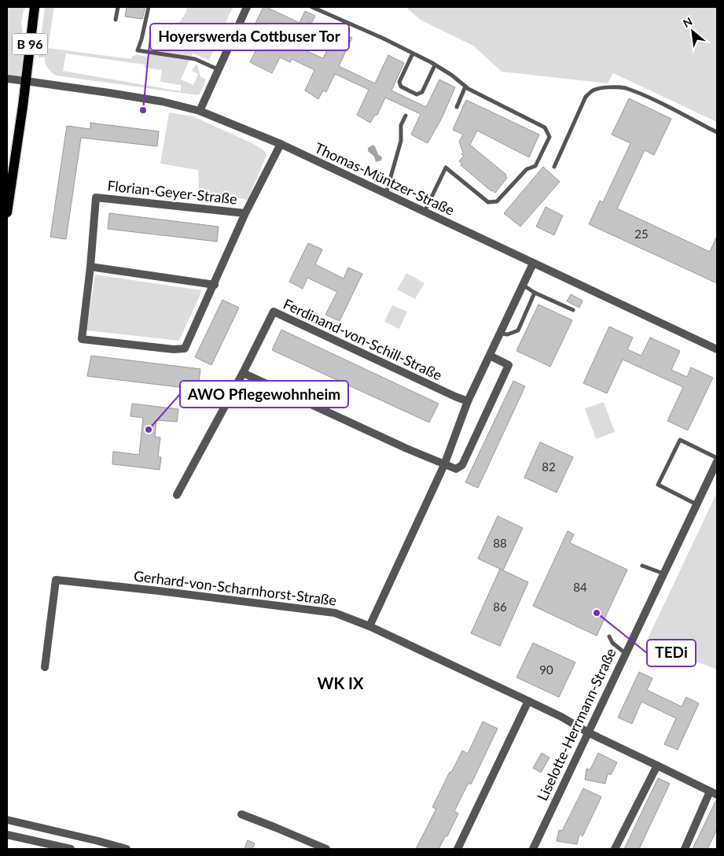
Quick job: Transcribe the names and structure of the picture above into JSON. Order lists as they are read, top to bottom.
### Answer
{
  "streets": {
    "main road": ["B 96"],
    "street": [
      "Thomas-Müntzer-Straße",
      "Florian-Geyer-Straße",
      "Ferdinand-von-Schill-Straße",
      "Gerhard-von-Scharnhorst-Straße",
      "Liselotte-Herrmann-Straße"
    ]
  },
  "crossings": [
    ["B 96", "Thomas-Müntzer-Straße"],
    ["Thomas-Müntzer-Straße", "Florian-Geyer-Straße"],
    ["Gerhard-von-Scharnhorst-Straße", "Liselotte-Herrmann-Straße"]
  ],
  "districts": ["WK IX"],
  "places": ["Hoyerswerda Cottbuser Tor", "AWO Pflegewohnheim", "TEDi"],
  "house_numbers": [
    "25",
    "82",
    "88",
    "84",
    "86",
    "90"
  ],
  "north": "top left"
}
